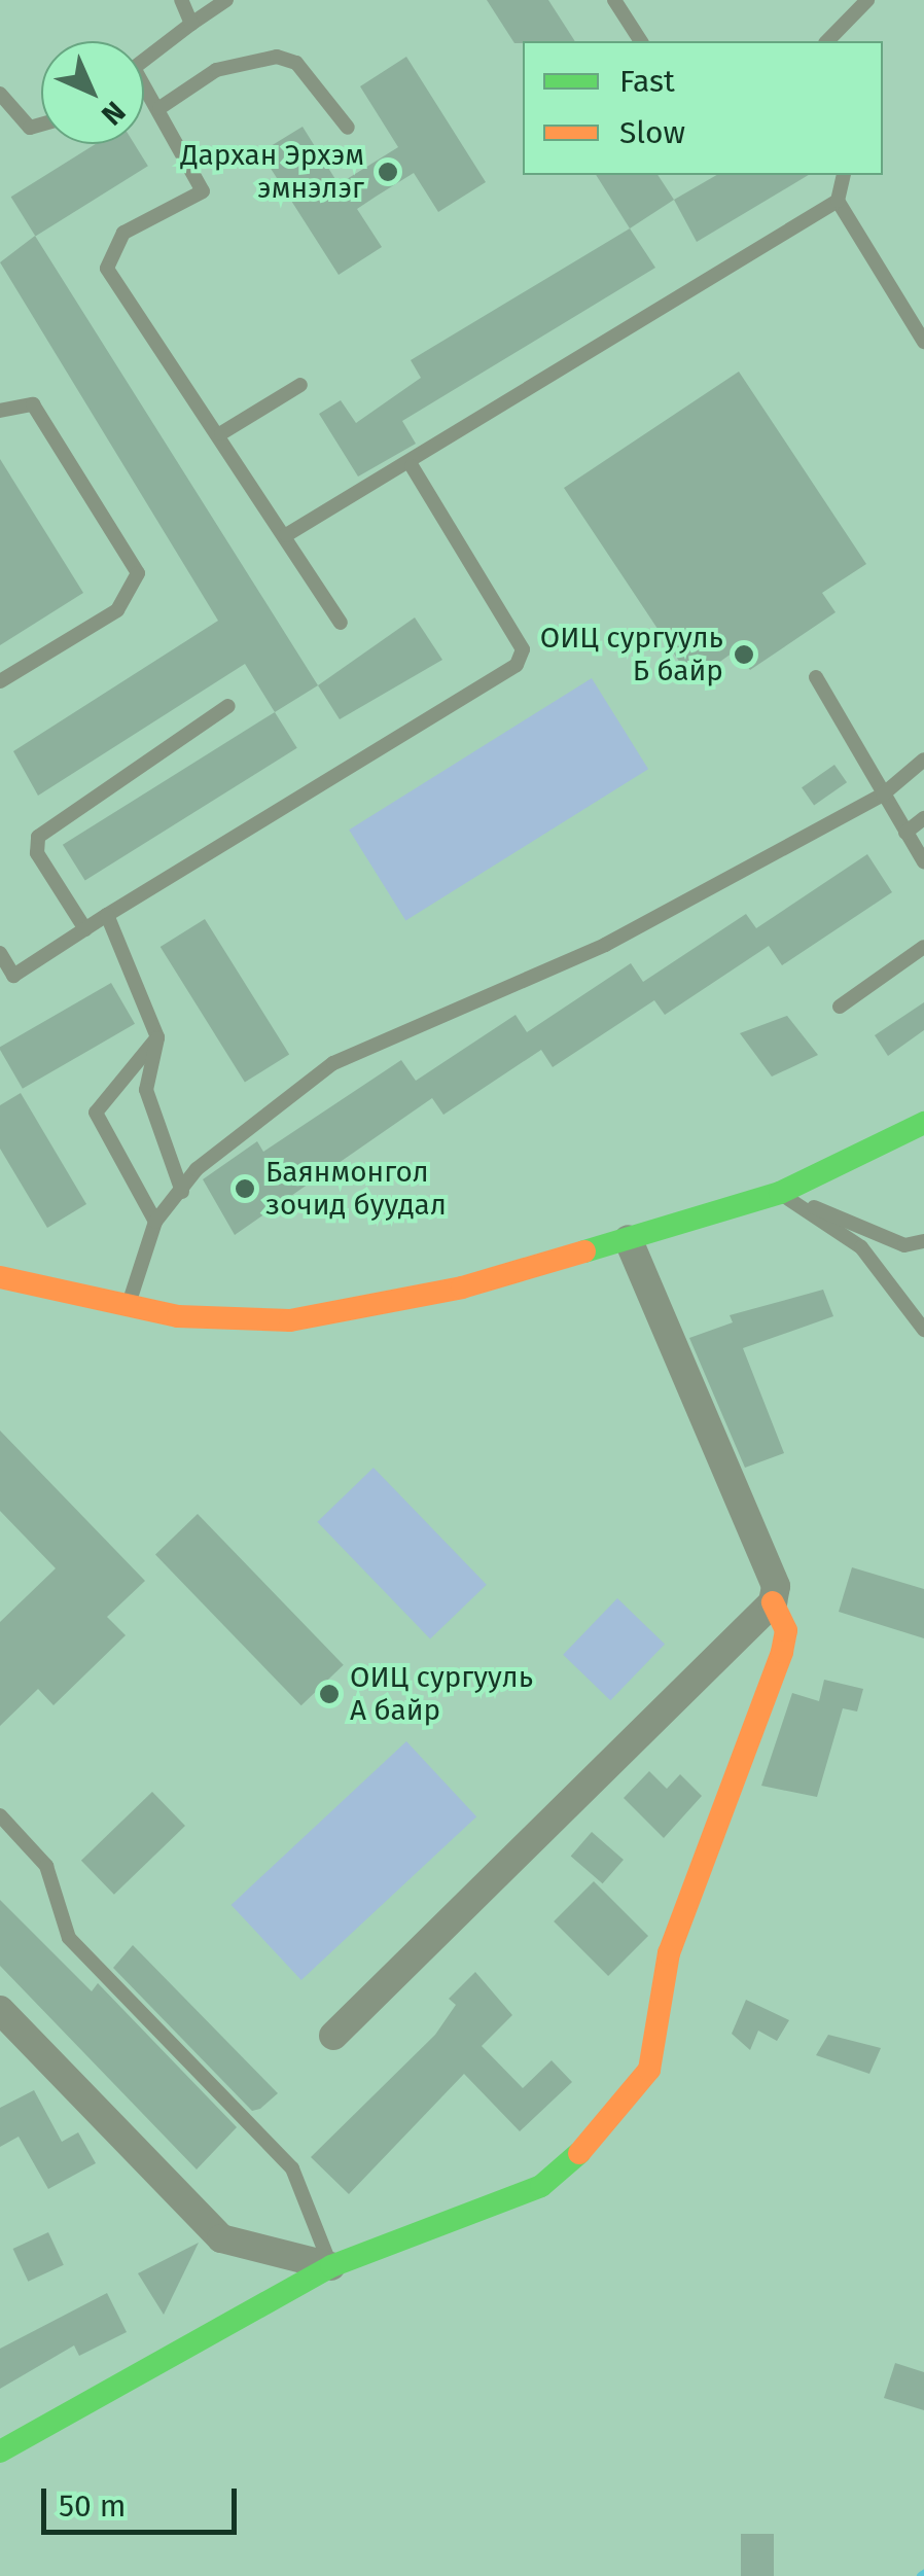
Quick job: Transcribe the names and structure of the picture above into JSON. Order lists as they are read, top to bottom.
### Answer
{
  "places": [
    "Дархан Эрхэм эмнэлэг",
    "ОИЦ сургууль Б байр",
    "Баянмонгол зочид буудал",
    "ОИЦ сургууль А байр"
  ],
  "legend": ["Fast", "Slow"],
  "scale_bar": "50 m",
  "north": "bottom right"
}
